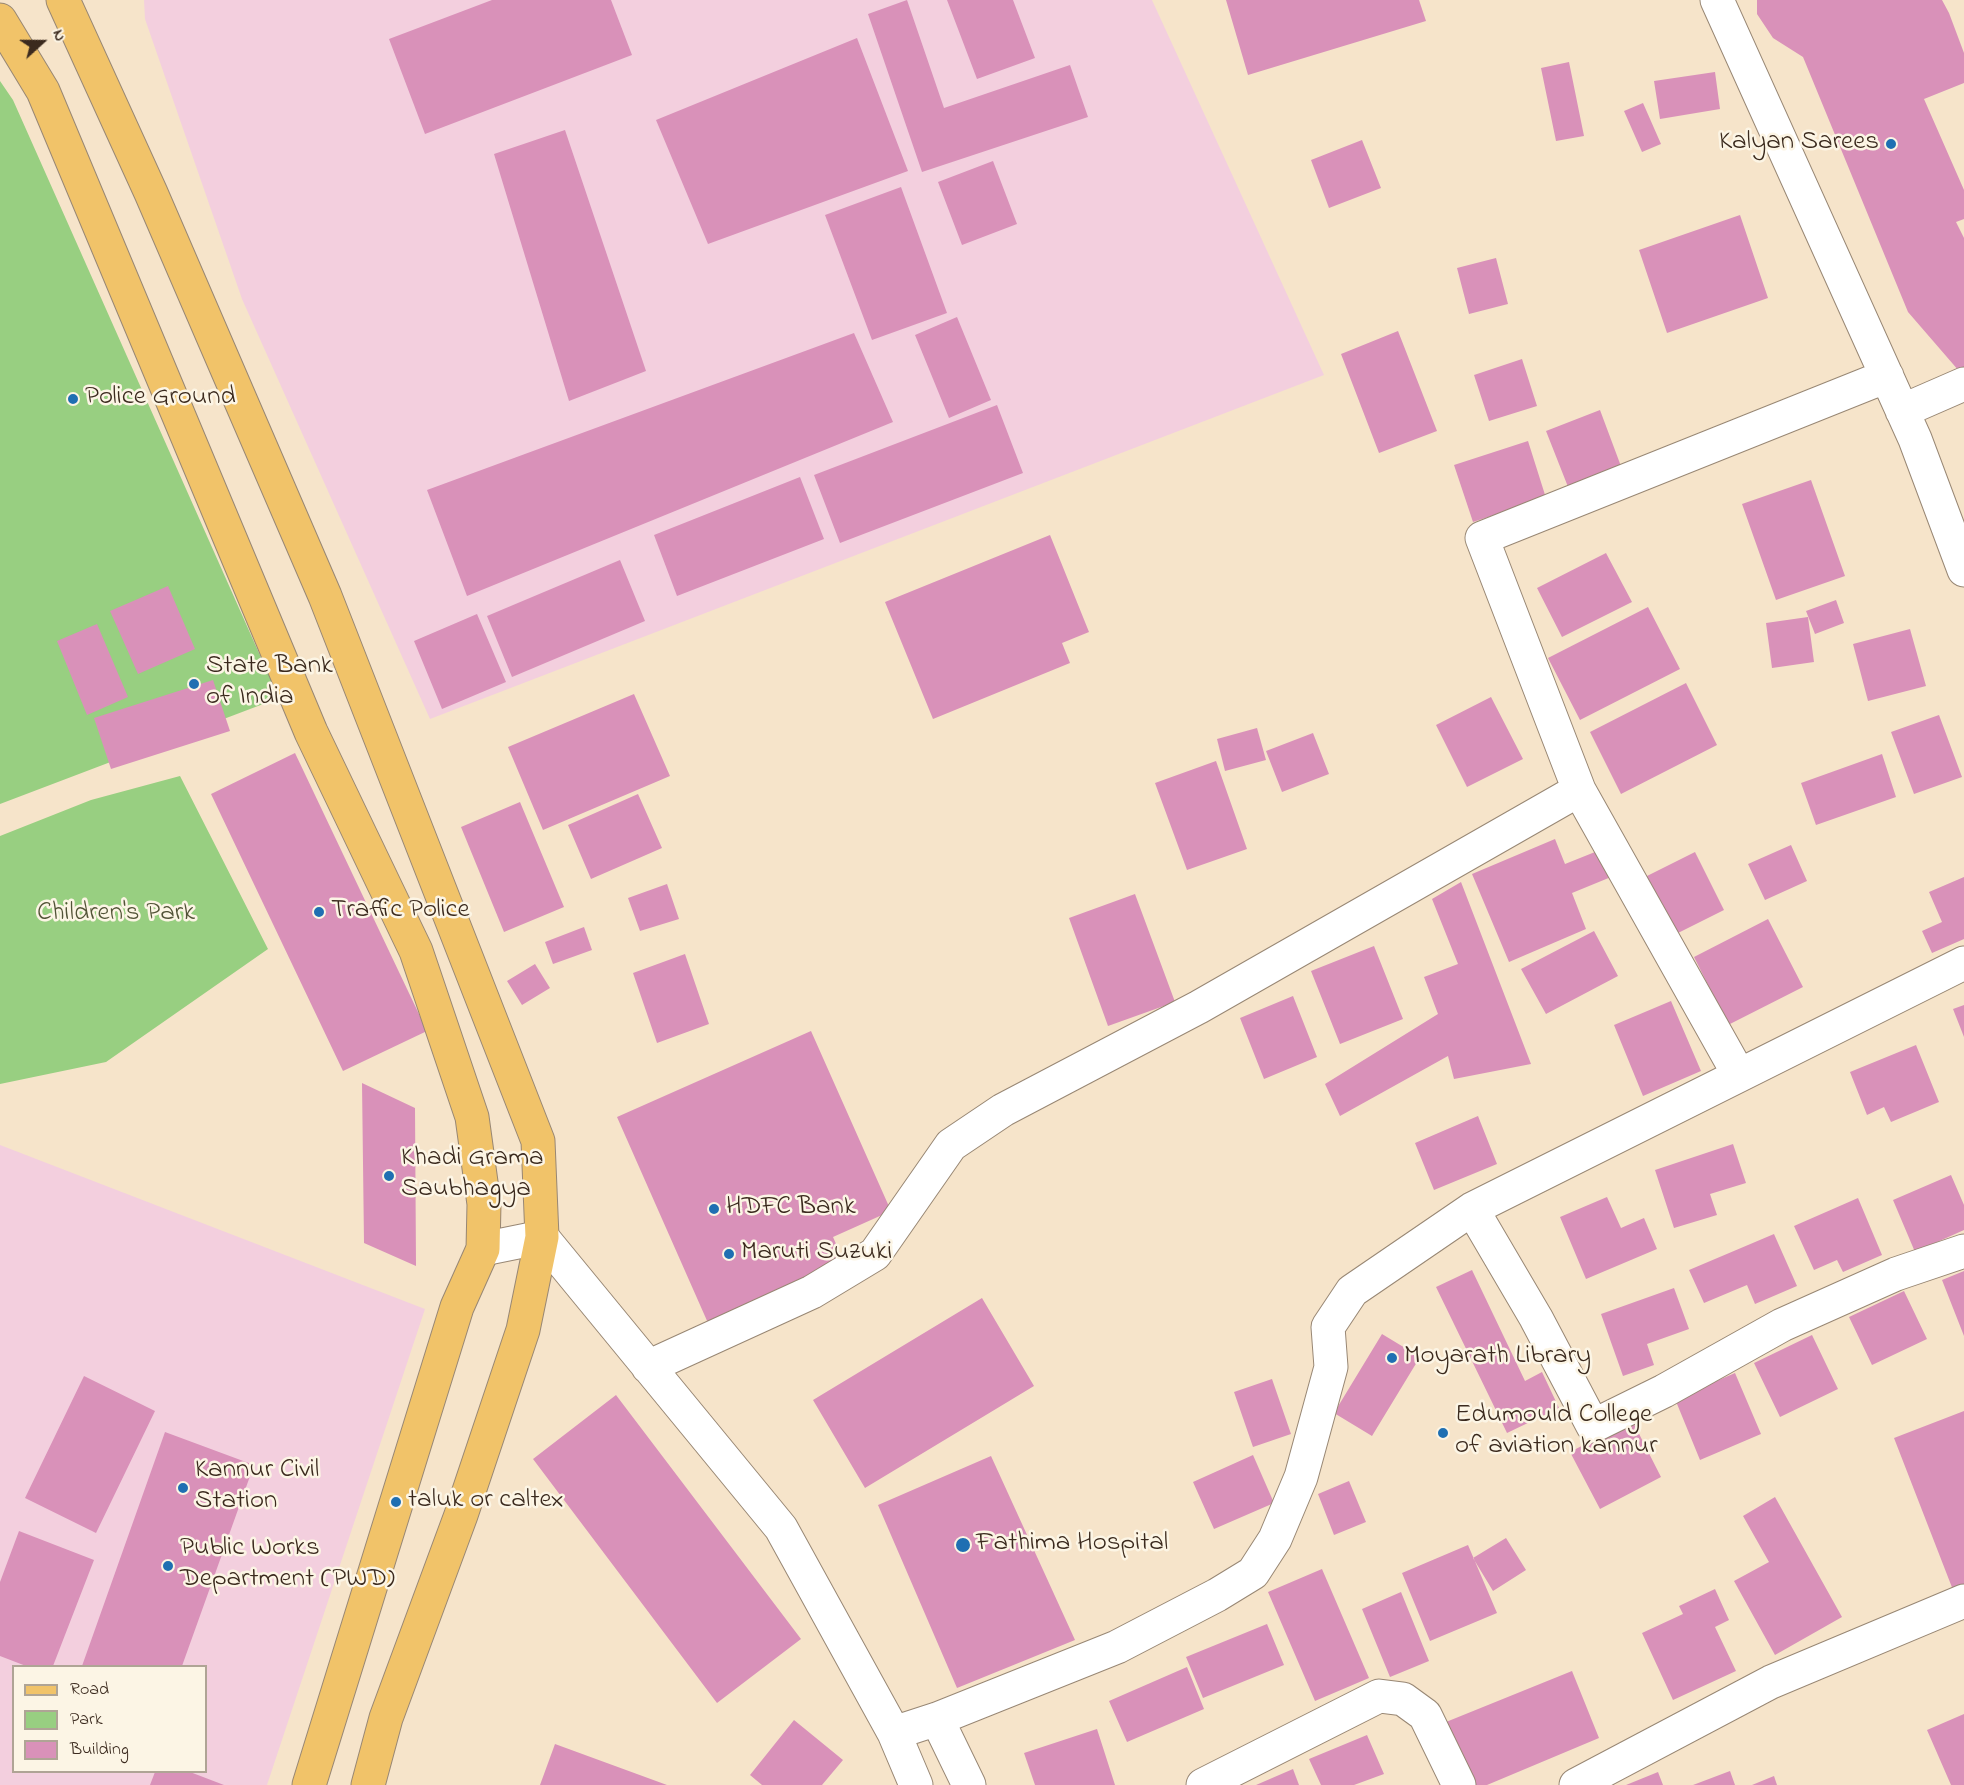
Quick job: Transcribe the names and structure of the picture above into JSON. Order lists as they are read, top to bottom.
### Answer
{
  "parks": ["Children's Park"],
  "places": [
    "Kalyan Sarees",
    "Police Ground",
    "State Bank of India",
    "Traffic Police",
    "Khadi Grama Saubhagya",
    "HDFC Bank",
    "Maruti Suzuki",
    "Moyarath Library",
    "Edumould College of aviation kannur",
    "Kannur Civil Station",
    "taluk or caltex",
    "Fathima Hospital",
    "Public Works Department (PWD)"
  ],
  "legend": ["Road", "Park", "Building"],
  "north": "right"
}
